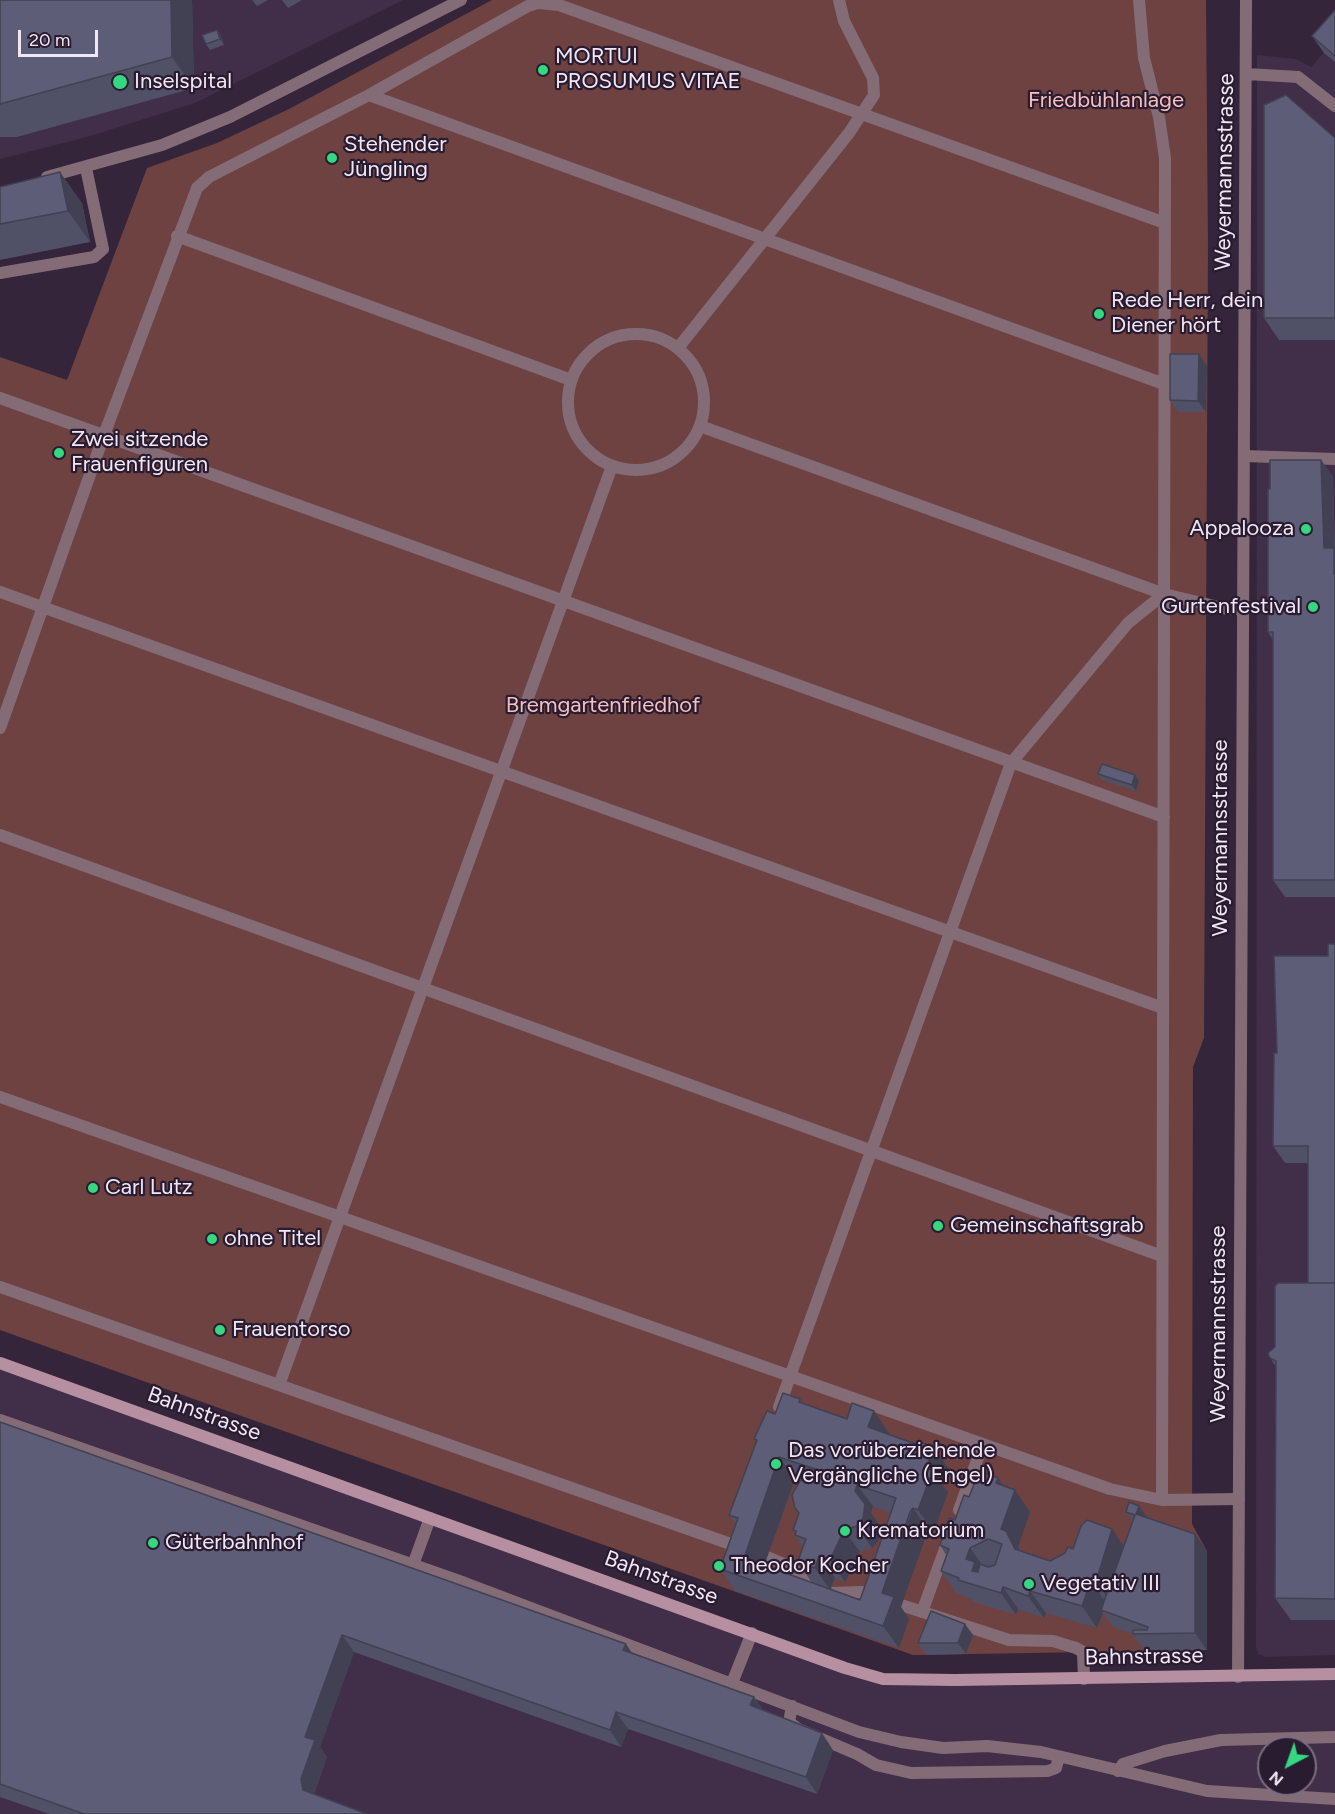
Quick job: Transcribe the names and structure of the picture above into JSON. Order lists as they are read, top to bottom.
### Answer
{
  "streets": {
    "street": ["Weyermannsstrasse", "Bahnstrasse"]
  },
  "crossings": [
    ["Weyermannsstrasse", "Bahnstrasse"]
  ],
  "parks": ["Friedbühlanlage", "Bremgartenfriedhof"],
  "places": [
    "MORTUI PROSUMUS VITAE",
    "Inselspital",
    "Stehender Jüngling",
    "Rede Herr, dein Diener hört",
    "Zwei sitzende Frauenfiguren",
    "Appalooza",
    "Gurtenfestival",
    "Carl Lutz",
    "Gemeinschaftsgrab",
    "ohne Titel",
    "Frauentorso",
    "Das vorüberziehende Vergängliche (Engel)",
    "Krematorium",
    "Güterbahnhof",
    "Theodor Kocher",
    "Vegetativ III"
  ],
  "scale_bar": "20 m",
  "north": "bottom left"
}
